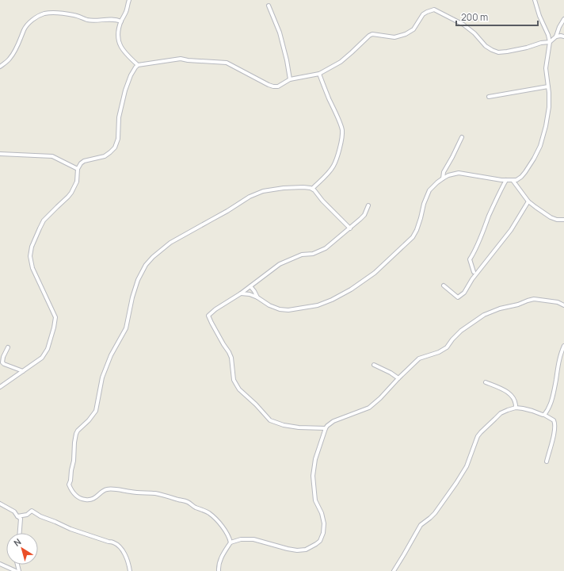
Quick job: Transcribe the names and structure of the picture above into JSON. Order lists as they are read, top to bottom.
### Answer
{
  "scale_bar": "200 m",
  "north": "top left"
}
